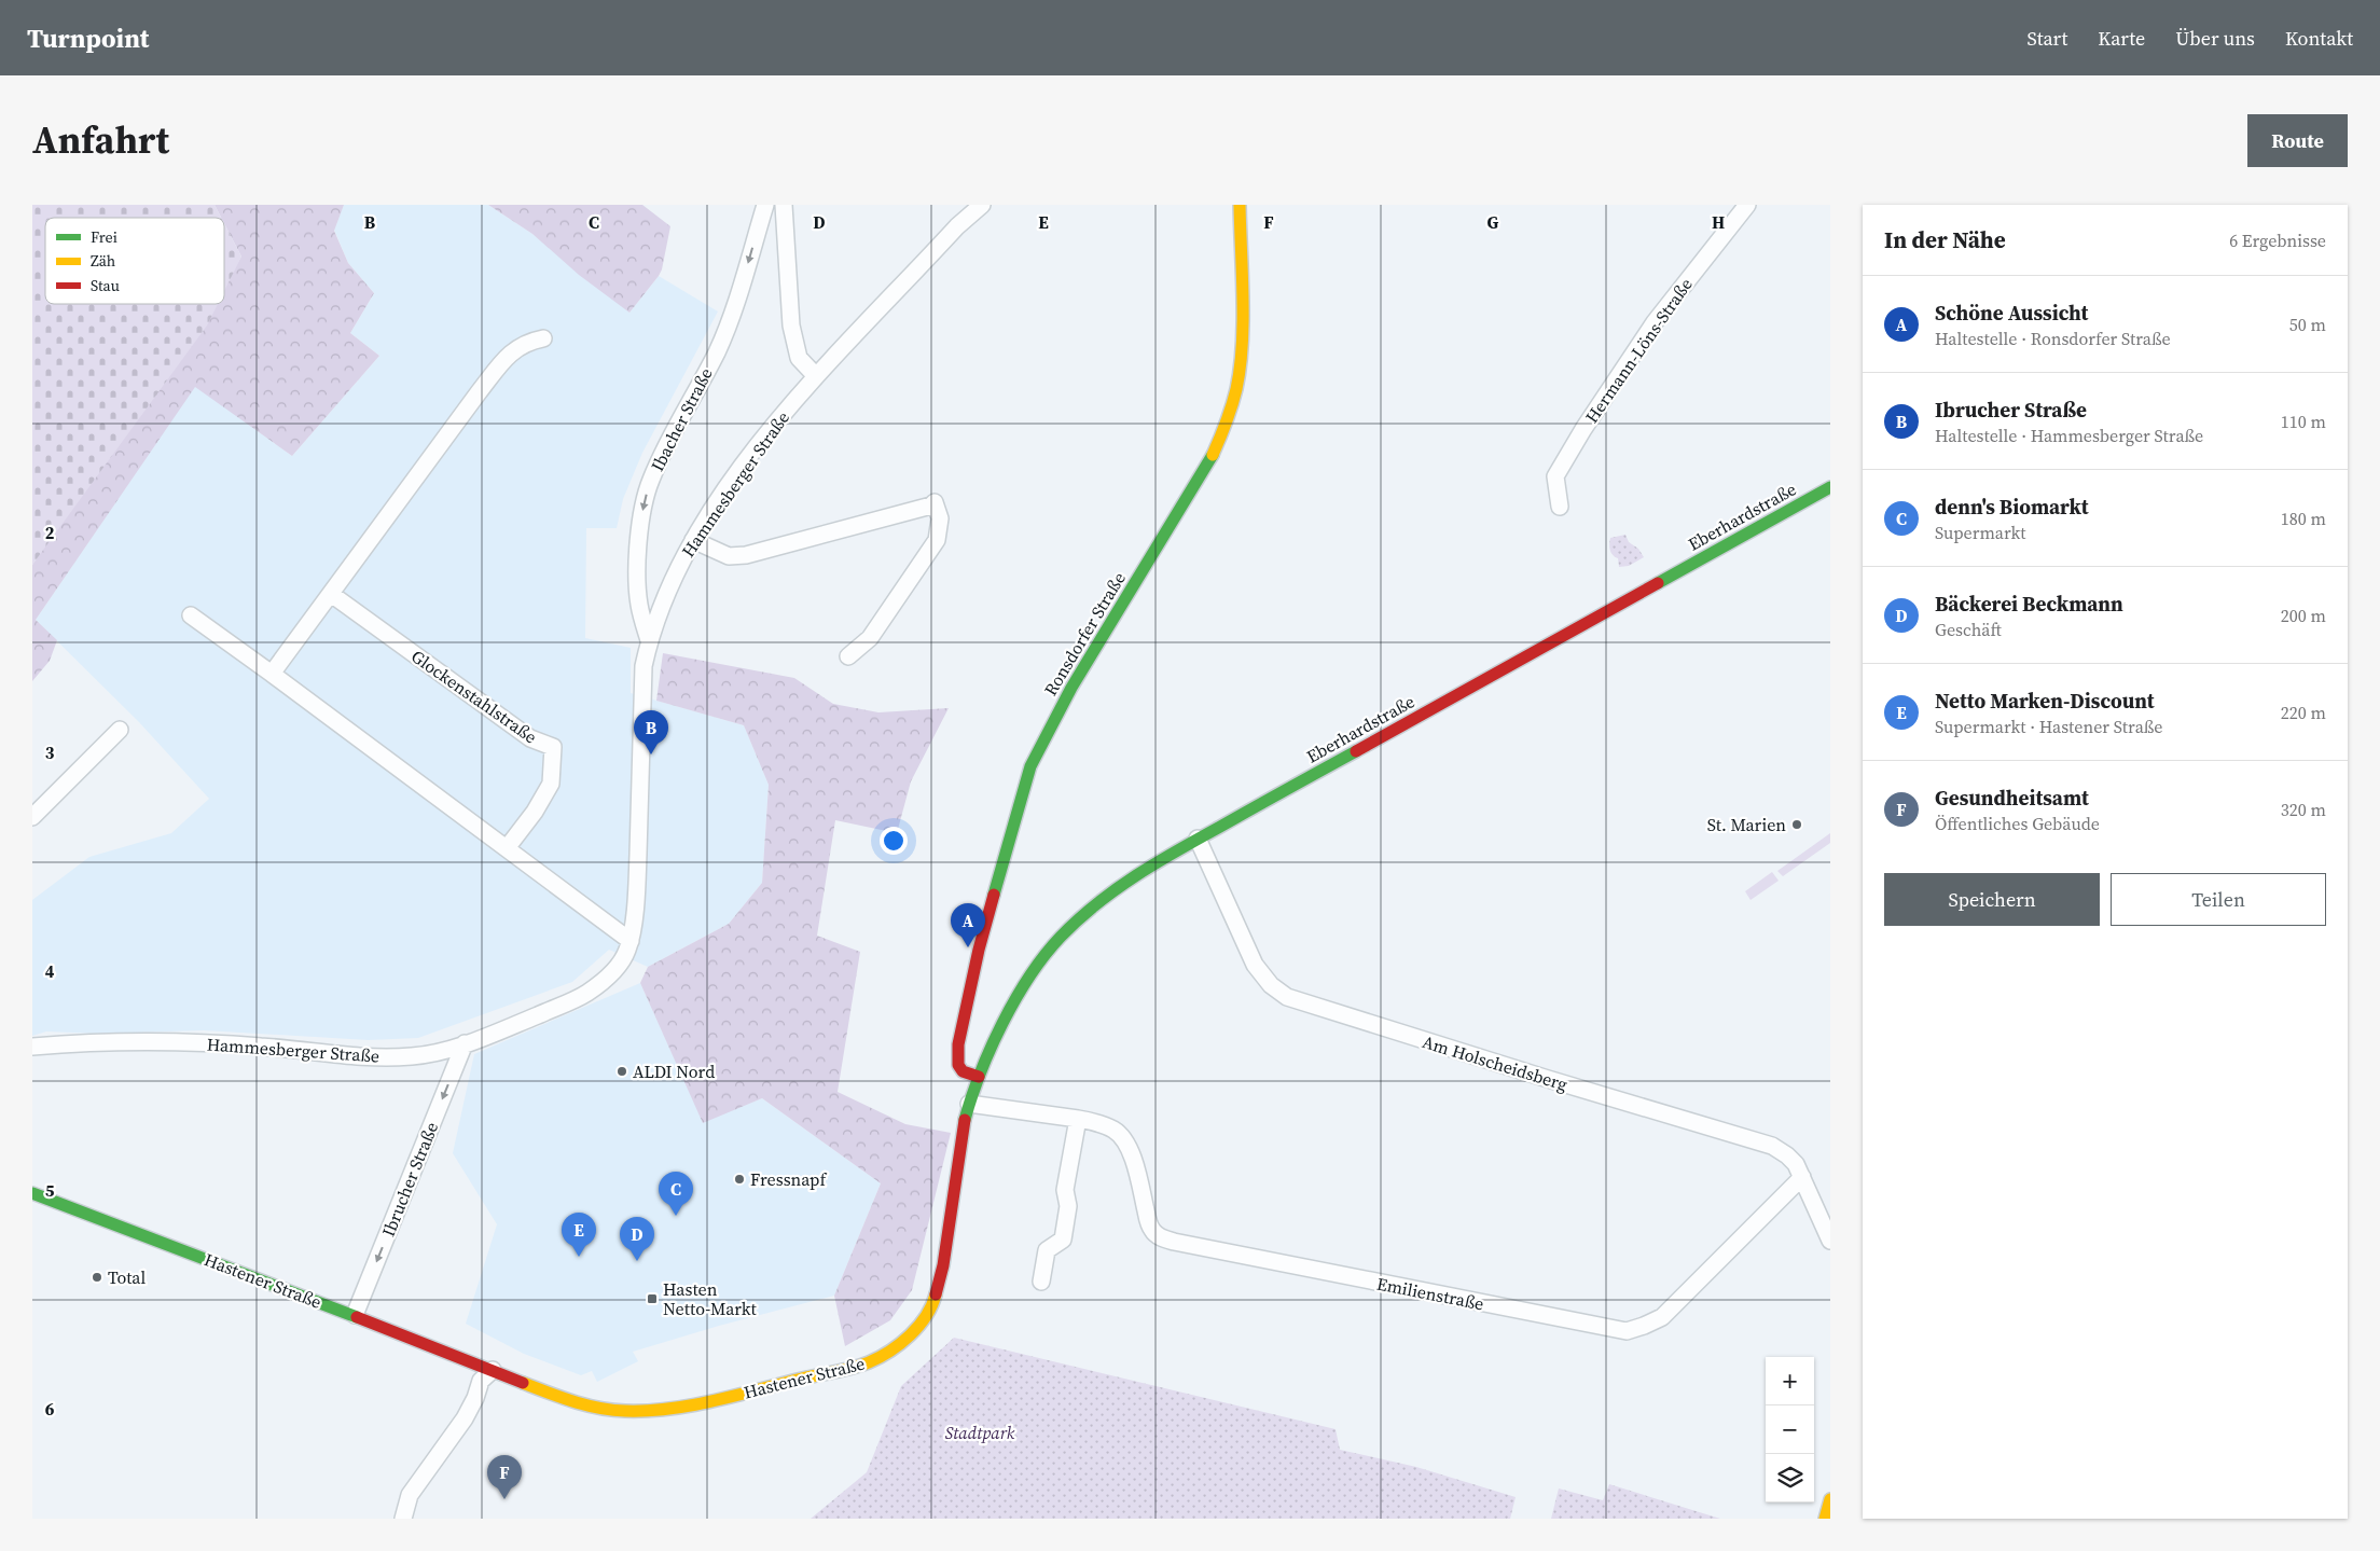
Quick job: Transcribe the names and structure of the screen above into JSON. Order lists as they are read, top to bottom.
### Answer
{
  "streets": {
    "main road": ["Eberhardstraße", "Ronsdorfer Straße", "Hastener Straße"],
    "street": [
      "Hermann-Löns-Straße",
      "Ibacher Straße",
      "Hammesberger Straße",
      "Glockenstahlstraße",
      "Am Holscheidsberg",
      "Ibrucher Straße",
      "Emilienstraße"
    ]
  },
  "crossings": [
    ["Ibacher Straße", "Hammesberger Straße"],
    ["Hammesberger Straße", "Ibrucher Straße"],
    ["Eberhardstraße", "Ronsdorfer Straße"],
    ["Eberhardstraße", "Am Holscheidsberg"],
    ["Eberhardstraße", "Hastener Straße"],
    ["Ronsdorfer Straße", "Hastener Straße"],
    ["Am Holscheidsberg", "Emilienstraße"],
    ["Ibrucher Straße", "Hastener Straße"],
    ["Hastener Straße", "Emilienstraße"]
  ],
  "one_way": ["Ibacher Straße", "Ibrucher Straße"],
  "parks": ["Stadtpark"],
  "places": {
    "other": [
      "St. Marien",
      "ALDI Nord",
      "Fressnapf",
      "Total"
    ],
    "transit": ["Hasten Netto-Markt"]
  },
  "legend": ["Frei", "Zäh", "Stau"],
  "page": {
    "header": "Turnpoint",
    "nav": [
      "Start",
      "Karte",
      "Über uns",
      "Kontakt"
    ],
    "title": "Anfahrt",
    "buttons": [
      "Route",
      ["Speichern", "Teilen"]
    ],
    "heading": ["In der Nähe", "6 Ergebnisse"],
    "list": [
      {
        "mark": "A",
        "name": "Schöne Aussicht",
        "note": "Haltestelle · Ronsdorfer Straße",
        "value": "50 m"
      },
      {
        "mark": "B",
        "name": "Ibrucher Straße",
        "note": "Haltestelle · Hammesberger Straße",
        "value": "110 m"
      },
      {
        "mark": "C",
        "name": "denn's Biomarkt",
        "note": "Supermarkt",
        "value": "180 m"
      },
      {
        "mark": "D",
        "name": "Bäckerei Beckmann",
        "note": "Geschäft",
        "value": "200 m"
      },
      {
        "mark": "E",
        "name": "Netto Marken-Discount",
        "note": "Supermarkt · Hastener Straße",
        "value": "220 m"
      },
      {
        "mark": "F",
        "name": "Gesundheitsamt",
        "note": "Öffentliches Gebäude",
        "value": "320 m"
      }
    ],
    "pins": [
      "B",
      "A",
      "C",
      "E",
      "D",
      "F"
    ],
    "map_buttons": ["+", "−"]
  },
  "grid": {
    "columns": [
      "B",
      "C",
      "D",
      "E",
      "F",
      "G",
      "H"
    ],
    "rows": [
      "2",
      "3",
      "4",
      "5",
      "6"
    ]
  }
}
